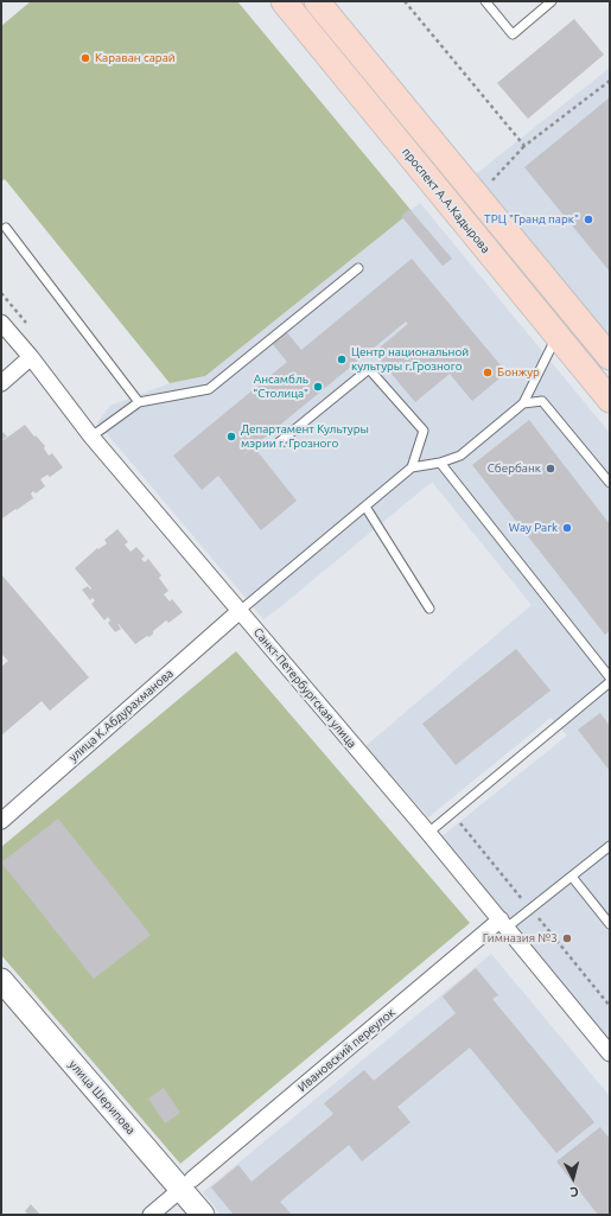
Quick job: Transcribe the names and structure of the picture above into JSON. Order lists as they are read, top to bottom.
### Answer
{
  "streets": {
    "main road": ["проспект А.А.Кадырова", "улица Шерипова"],
    "street": ["Санкт-Петербургская улица", "улица К.Абдурахманова", "Ивановский переулок"]
  },
  "crossings": [
    ["Санкт-Петербургская улица", "улица К.Абдурахманова"],
    ["Санкт-Петербургская улица", "Ивановский переулок"],
    ["Ивановский переулок", "улица Шерипова"]
  ],
  "places": [
    "Караван сарай",
    "ТРЦ \"Гранд парк\"",
    "Центр национальной культуры г.Грозного",
    "Бонжур",
    "Ансамбль \"Столица\"",
    "Департамент Культуры мэрии г. Грозного",
    "Сбербанк",
    "Way Park",
    "Гимназия №3"
  ],
  "north": "bottom"
}
